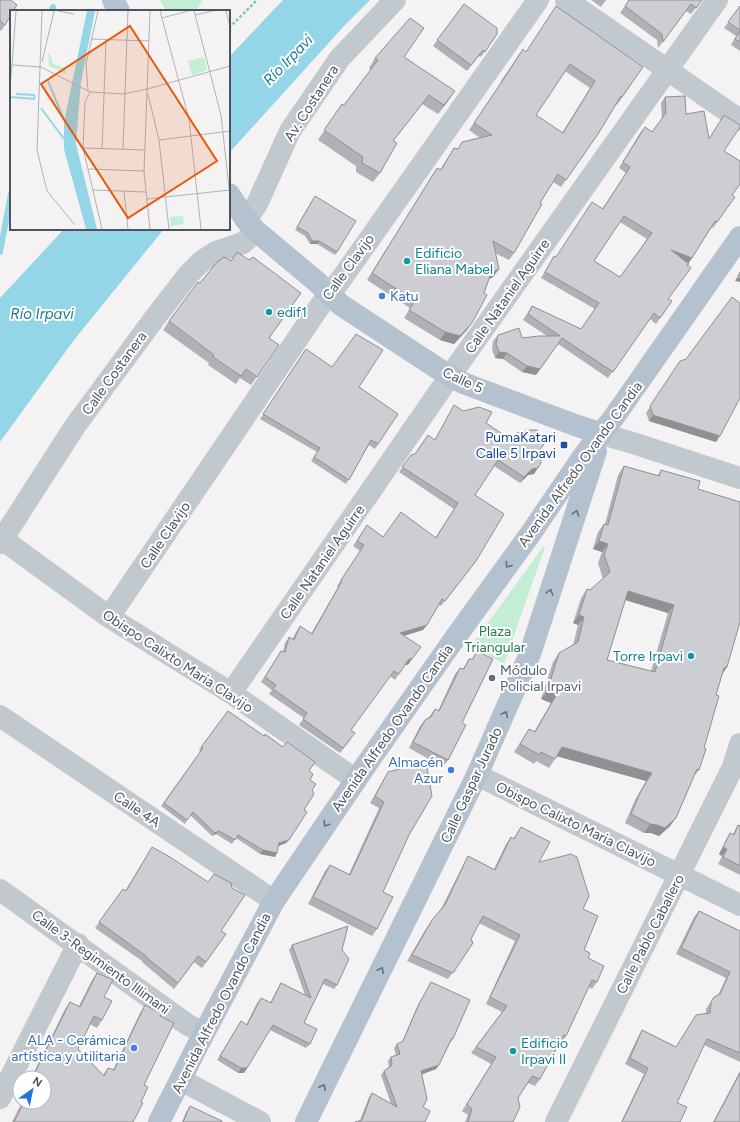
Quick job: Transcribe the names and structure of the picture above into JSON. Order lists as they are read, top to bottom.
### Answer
{
  "streets": {
    "main road": ["Calle 5", "Avenida Alfredo Ovando Candia", "Calle Gaspar Jurado"],
    "street": [
      "Av. Costanera",
      "Calle Clavijo",
      "Calle Nataniel Aguirre",
      "Calle Costanera",
      "Obispo Calixto Maria Clavijo",
      "Calle 4A",
      "Calle Pablo Caballero",
      "Calle 3-Regimiento Illimani"
    ]
  },
  "crossings": [
    ["Av. Costanera", "Calle Costanera"],
    ["Av. Costanera", "Calle 5"],
    ["Calle Clavijo", "Calle 5"],
    ["Calle Clavijo", "Obispo Calixto Maria Clavijo"],
    ["Calle Nataniel Aguirre", "Calle 5"],
    ["Calle Nataniel Aguirre", "Obispo Calixto Maria Clavijo"],
    ["Calle Costanera", "Calle 5"],
    ["Calle Costanera", "Obispo Calixto Maria Clavijo"],
    ["Calle 5", "Avenida Alfredo Ovando Candia"],
    ["Calle 5", "Calle Gaspar Jurado"],
    ["Avenida Alfredo Ovando Candia", "Obispo Calixto Maria Clavijo"],
    ["Avenida Alfredo Ovando Candia", "Calle Gaspar Jurado"],
    ["Avenida Alfredo Ovando Candia", "Calle 4A"],
    ["Avenida Alfredo Ovando Candia", "Calle 3-Regimiento Illimani"],
    ["Obispo Calixto Maria Clavijo", "Calle Gaspar Jurado"],
    ["Obispo Calixto Maria Clavijo", "Calle Pablo Caballero"]
  ],
  "one_way": ["Avenida Alfredo Ovando Candia", "Calle Gaspar Jurado"],
  "water": ["Río Irpavi"],
  "parks": ["Plaza Triangular"],
  "places": {
    "other": [
      "Edificio Eliana Mabel",
      "Katu",
      "edif1",
      "Torre Irpavi",
      "Módulo Policial Irpavi",
      "Almacén Azur",
      "ALA - Cerámica artística y utilitaria",
      "Edificio Irpavi II"
    ],
    "transit": ["PumaKatari Calle 5 Irpavi"]
  },
  "north": "top right"
}
